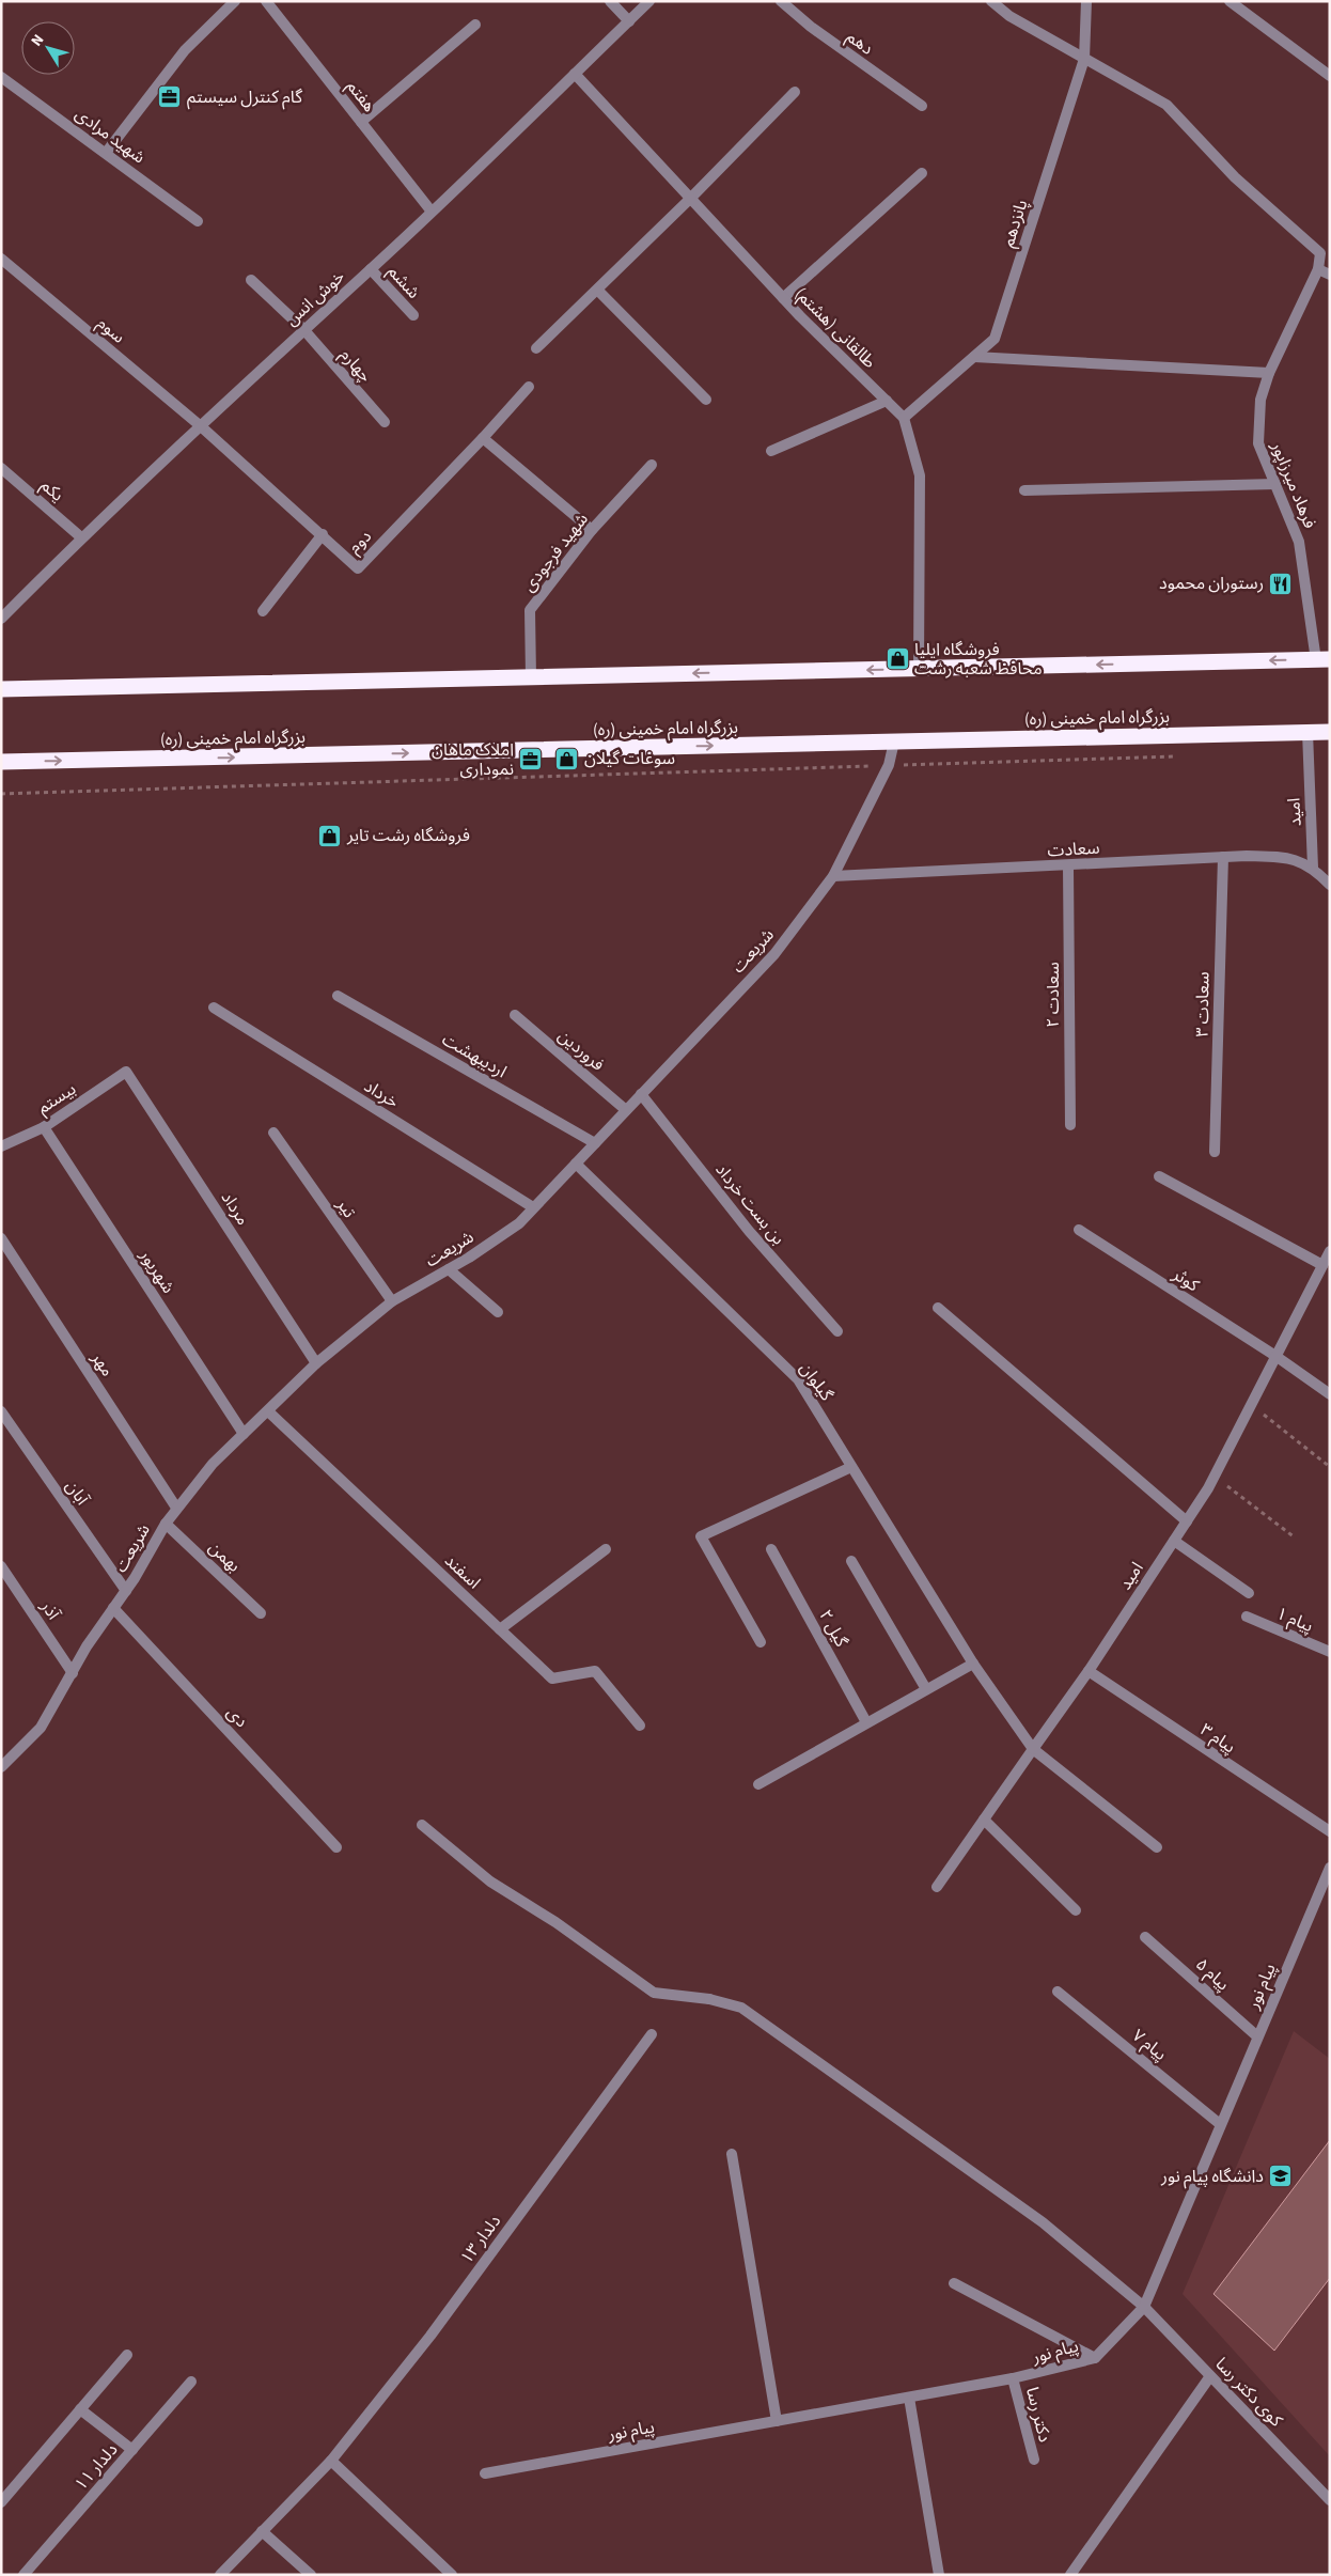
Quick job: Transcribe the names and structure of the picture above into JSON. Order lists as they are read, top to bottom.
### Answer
{
  "streets": {
    "highway": ["بزرگراه امام خمینی (ره)"],
    "street": [
      "دهم",
      "هفتم",
      "شهید مرادی",
      "پانزدهم",
      "ششم",
      "خوش انس",
      "طالقانی (هشتم)",
      "سوم",
      "چهارم",
      "فرهاد میرزاپور",
      "یکم",
      "دوم",
      "شهید فرجودی",
      "امید",
      "سعادت",
      "شریعت",
      "سعادت ۲",
      "سعادت ۳",
      "فروردین",
      "اردیبهشت",
      "خرداد",
      "بیستم",
      "بن بست خرداد",
      "مرداد",
      "تیر",
      "شهریور",
      "کوثر",
      "مهر",
      "گیلوان",
      "آبان",
      "بهمن",
      "اسفند",
      "آذر",
      "پیام ۱",
      "گیل ۲",
      "دی",
      "پیام ۳",
      "پیام ۵",
      "پیام نور",
      "پیام ۷",
      "دلدار ۱۳",
      "کوی دکتر رسا",
      "دکتر رسا",
      "دلدار ۱۱"
    ]
  },
  "crossings": [
    ["هفتم", "خوش انس"],
    ["پانزدهم", "طالقانی (هشتم)"],
    ["ششم", "خوش انس"],
    ["خوش انس", "طالقانی (هشتم)"],
    ["خوش انس", "سوم"],
    ["خوش انس", "چهارم"],
    ["خوش انس", "یکم"],
    ["خوش انس", "دوم"],
    ["سوم", "دوم"],
    ["بزرگراه امام خمینی (ره)", "امید"],
    ["بزرگراه امام خمینی (ره)", "شریعت"],
    ["امید", "سعادت"],
    ["امید", "کوثر"],
    ["امید", "گیلوان"],
    ["امید", "پیام ۳"],
    ["سعادت", "شریعت"],
    ["سعادت", "سعادت ۲"],
    ["سعادت", "سعادت ۳"],
    ["شریعت", "فروردین"],
    ["شریعت", "اردیبهشت"],
    ["شریعت", "خرداد"],
    ["شریعت", "بن بست خرداد"],
    ["شریعت", "مرداد"],
    ["شریعت", "تیر"],
    ["شریعت", "شهریور"],
    ["شریعت", "مهر"],
    ["شریعت", "گیلوان"],
    ["شریعت", "آبان"],
    ["شریعت", "بهمن"],
    ["شریعت", "اسفند"],
    ["شریعت", "آذر"],
    ["شریعت", "دی"],
    ["بیستم", "مرداد"],
    ["بیستم", "شهریور"],
    ["پیام ۵", "پیام نور"],
    ["پیام نور", "پیام ۷"],
    ["پیام نور", "کوی دکتر رسا"],
    ["پیام نور", "دکتر رسا"]
  ],
  "places": {
    "office": ["گام کنترل سیستم", "املاک ماهان نموداری"],
    "restaurant": ["رستوران محمود"],
    "shop": ["فروشگاه ایلیا محافظ شعبه رشت", "سوغات گیلان", "فروشگاه رشت تاير"],
    "school or university": ["دانشگاه پیام نور"]
  },
  "north": "top left"
}
